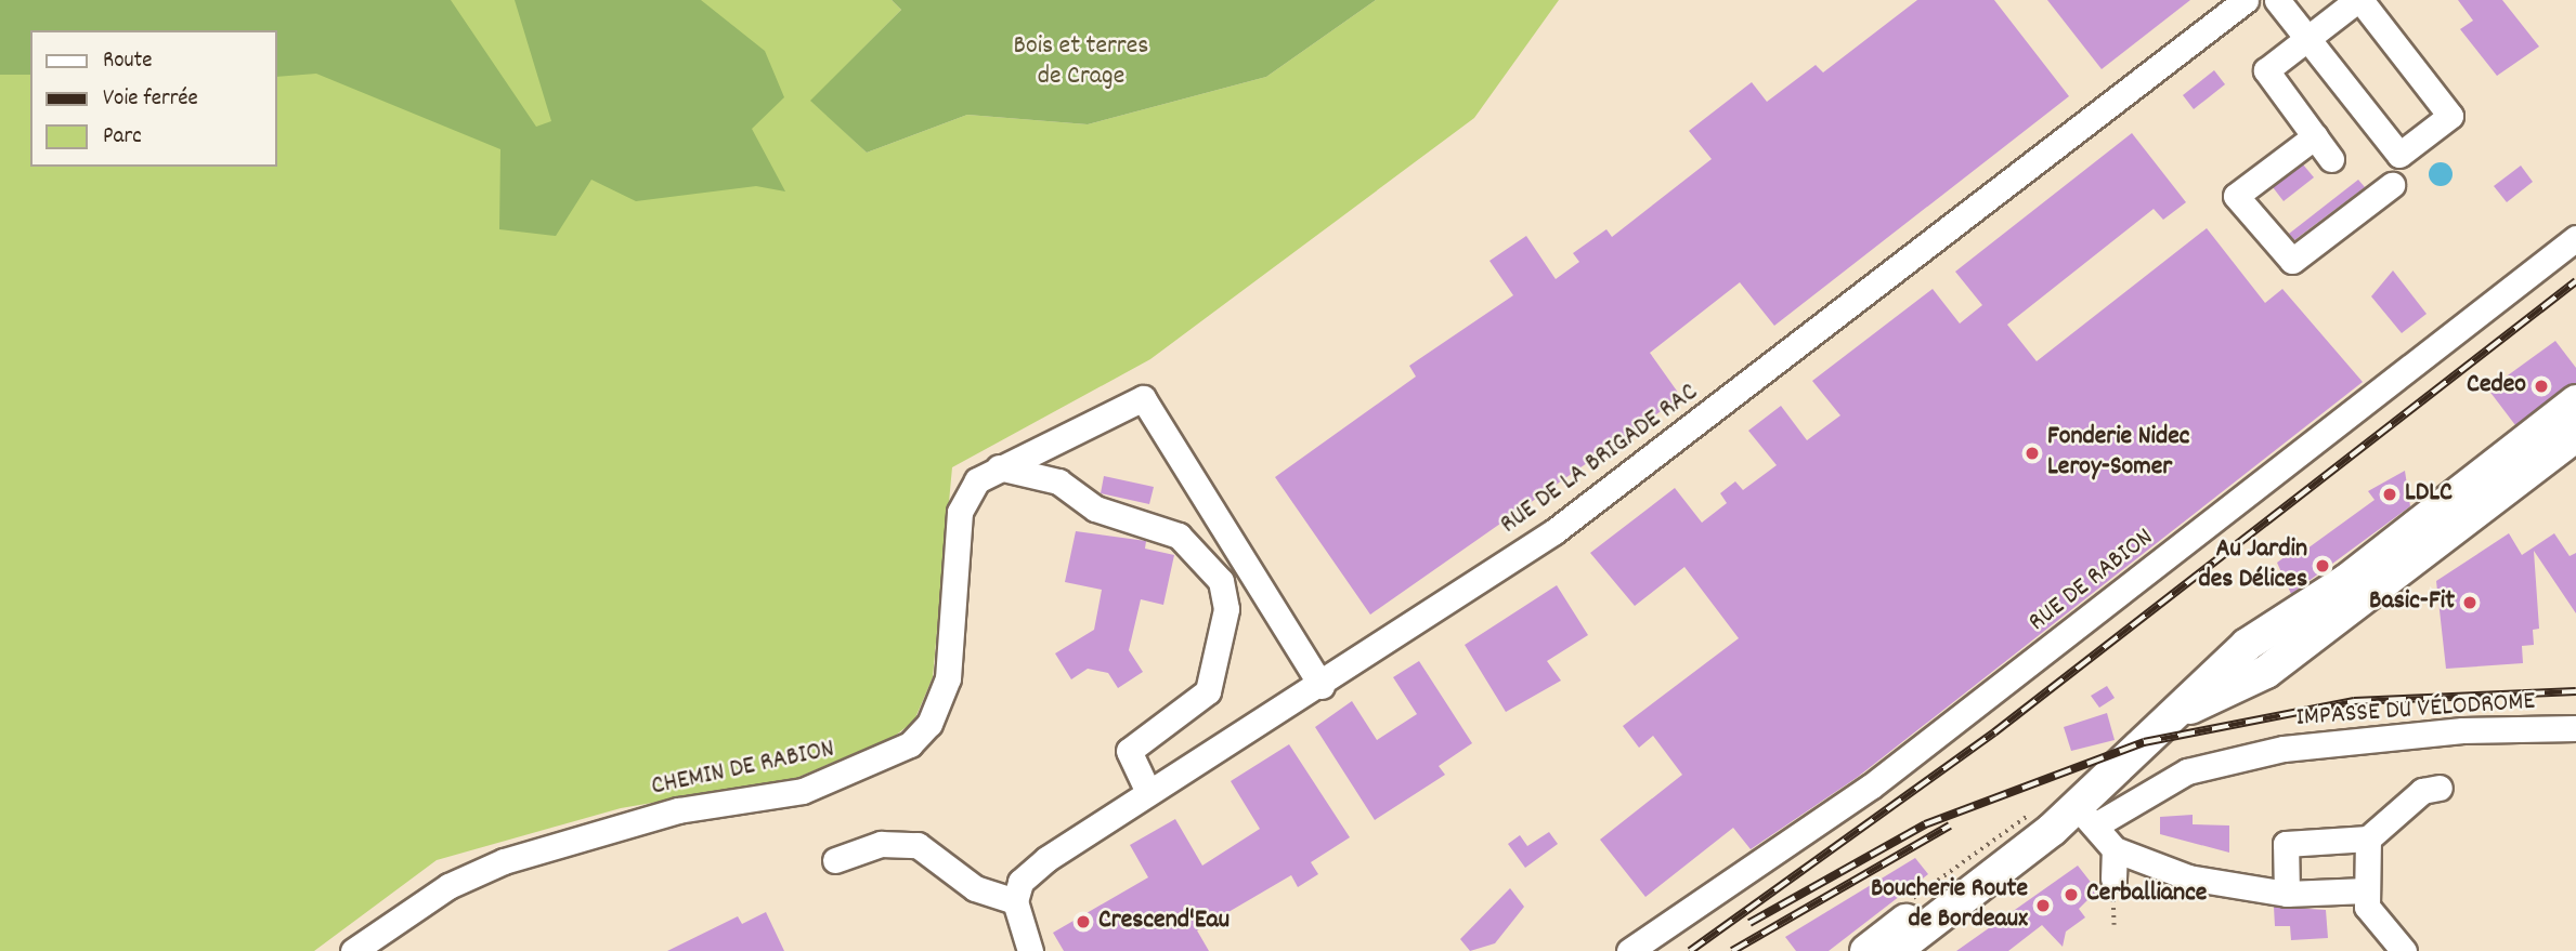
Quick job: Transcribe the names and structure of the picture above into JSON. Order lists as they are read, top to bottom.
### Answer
{
  "streets": {
    "street": [
      "RUE DE LA BRIGADE RAC",
      "RUE DE RABION",
      "IMPASSE DU VÉLODROME",
      "CHEMIN DE RABION"
    ]
  },
  "crossings": [
    ["RUE DE LA BRIGADE RAC", "CHEMIN DE RABION"]
  ],
  "parks": ["Bois et terres de Crage"],
  "places": [
    "Cedeo",
    "Fonderie Nidec Leroy-Somer",
    "LDLC",
    "Au Jardin des Délices",
    "Basic-Fit",
    "Cerballiance",
    "Boucherie Route de Bordeaux",
    "Crescend'Eau"
  ],
  "legend": ["Route", "Voie ferrée", "Parc"]
}
